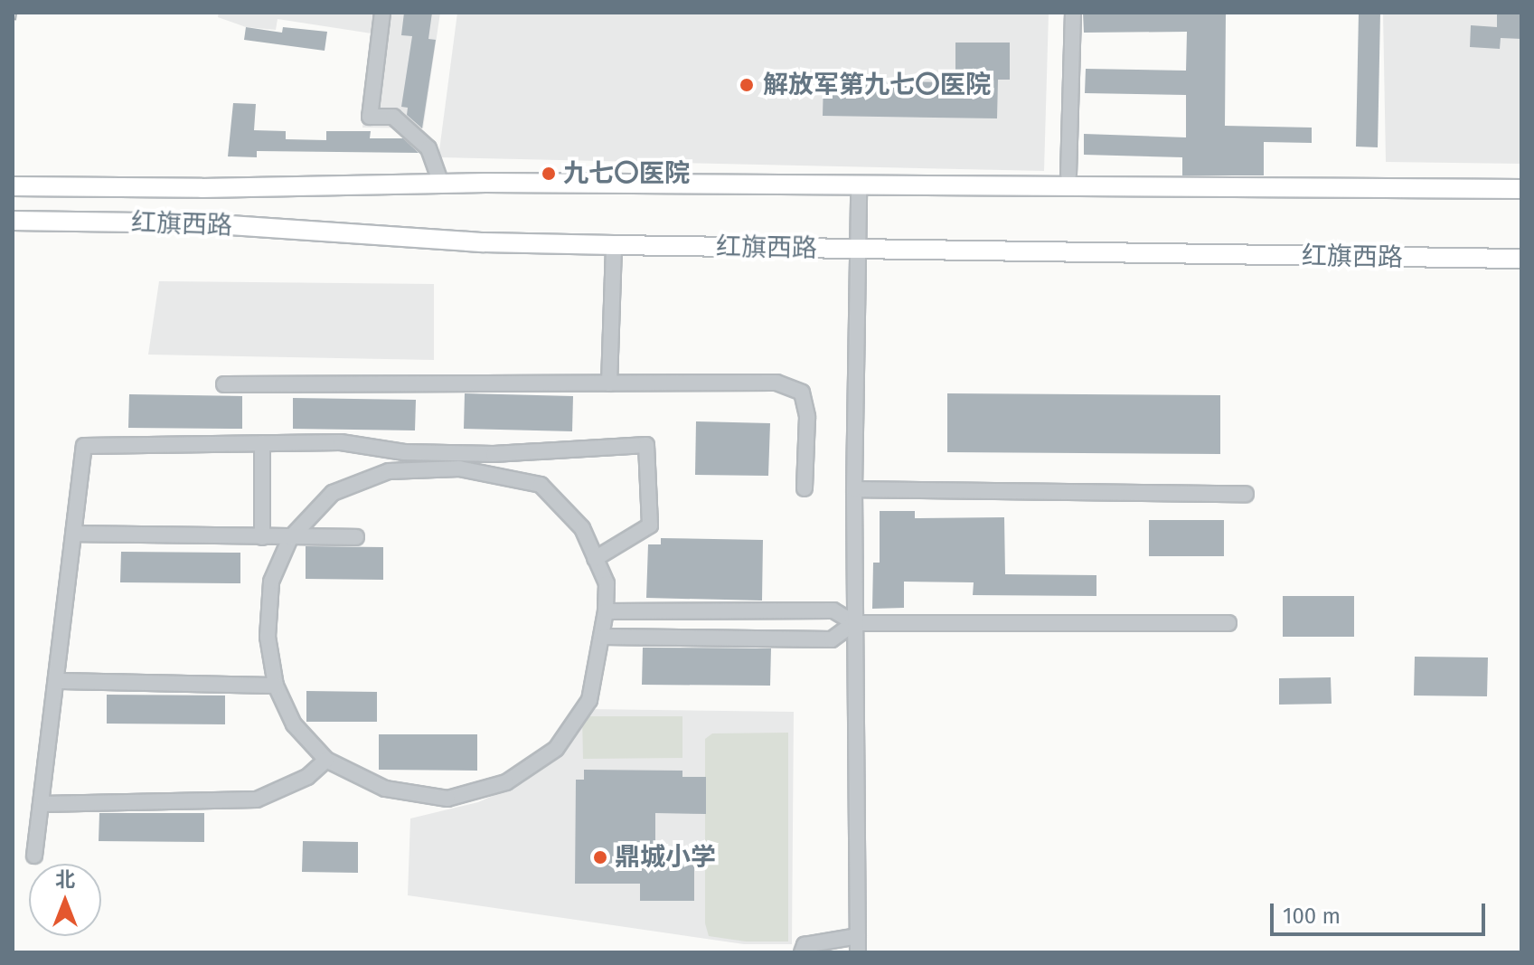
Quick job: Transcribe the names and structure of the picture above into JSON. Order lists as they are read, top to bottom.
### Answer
{
  "streets": {
    "main road": ["红旗西路"]
  },
  "places": ["解放军第九七〇医院", "九七〇医院", "鼎城小学"],
  "scale_bar": "100 m",
  "north": "top"
}
